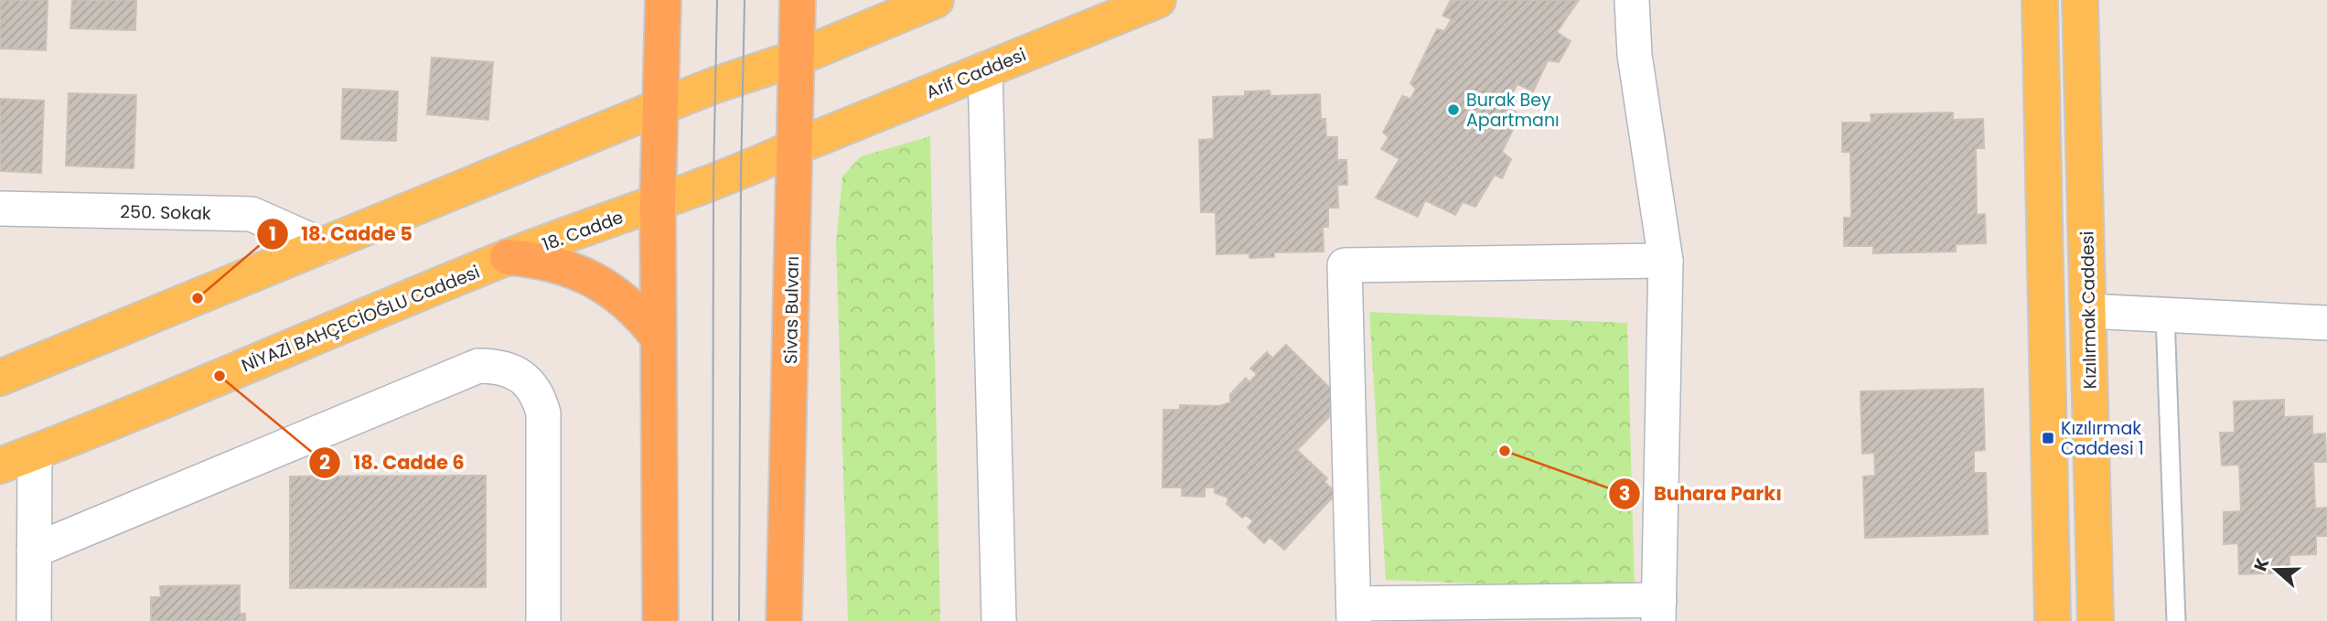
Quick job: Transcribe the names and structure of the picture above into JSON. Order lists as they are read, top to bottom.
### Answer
{
  "streets": {
    "highway": ["Sivas Bulvarı"],
    "main road": [
      "Arif Caddesi",
      "18. Cadde",
      "Kızılırmak Caddesi",
      "NİYAZİ BAHÇECİOĞLU Caddesi"
    ],
    "street": ["250. Sokak"]
  },
  "crossings": [
    ["Arif Caddesi", "18. Cadde"],
    ["Arif Caddesi", "Sivas Bulvarı"],
    ["18. Cadde", "NİYAZİ BAHÇECİOĞLU Caddesi"]
  ],
  "places": {
    "other": [
      "Burak Bey Apartmanı",
      "18. Cadde 5",
      "18. Cadde 6",
      "Buhara Parkı"
    ],
    "transit": ["Kızılırmak Caddesi 1"]
  },
  "north": "left"
}
